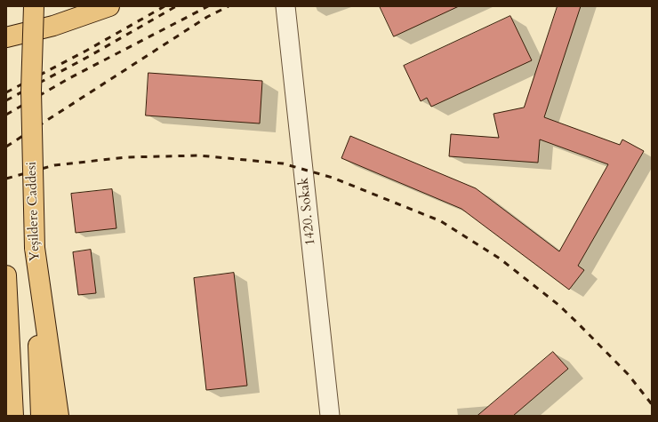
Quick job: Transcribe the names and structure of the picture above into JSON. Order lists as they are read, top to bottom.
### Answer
{
  "streets": {
    "highway": ["Yeşildere Caddesi"],
    "street": ["1420. Sokak"]
  }
}
